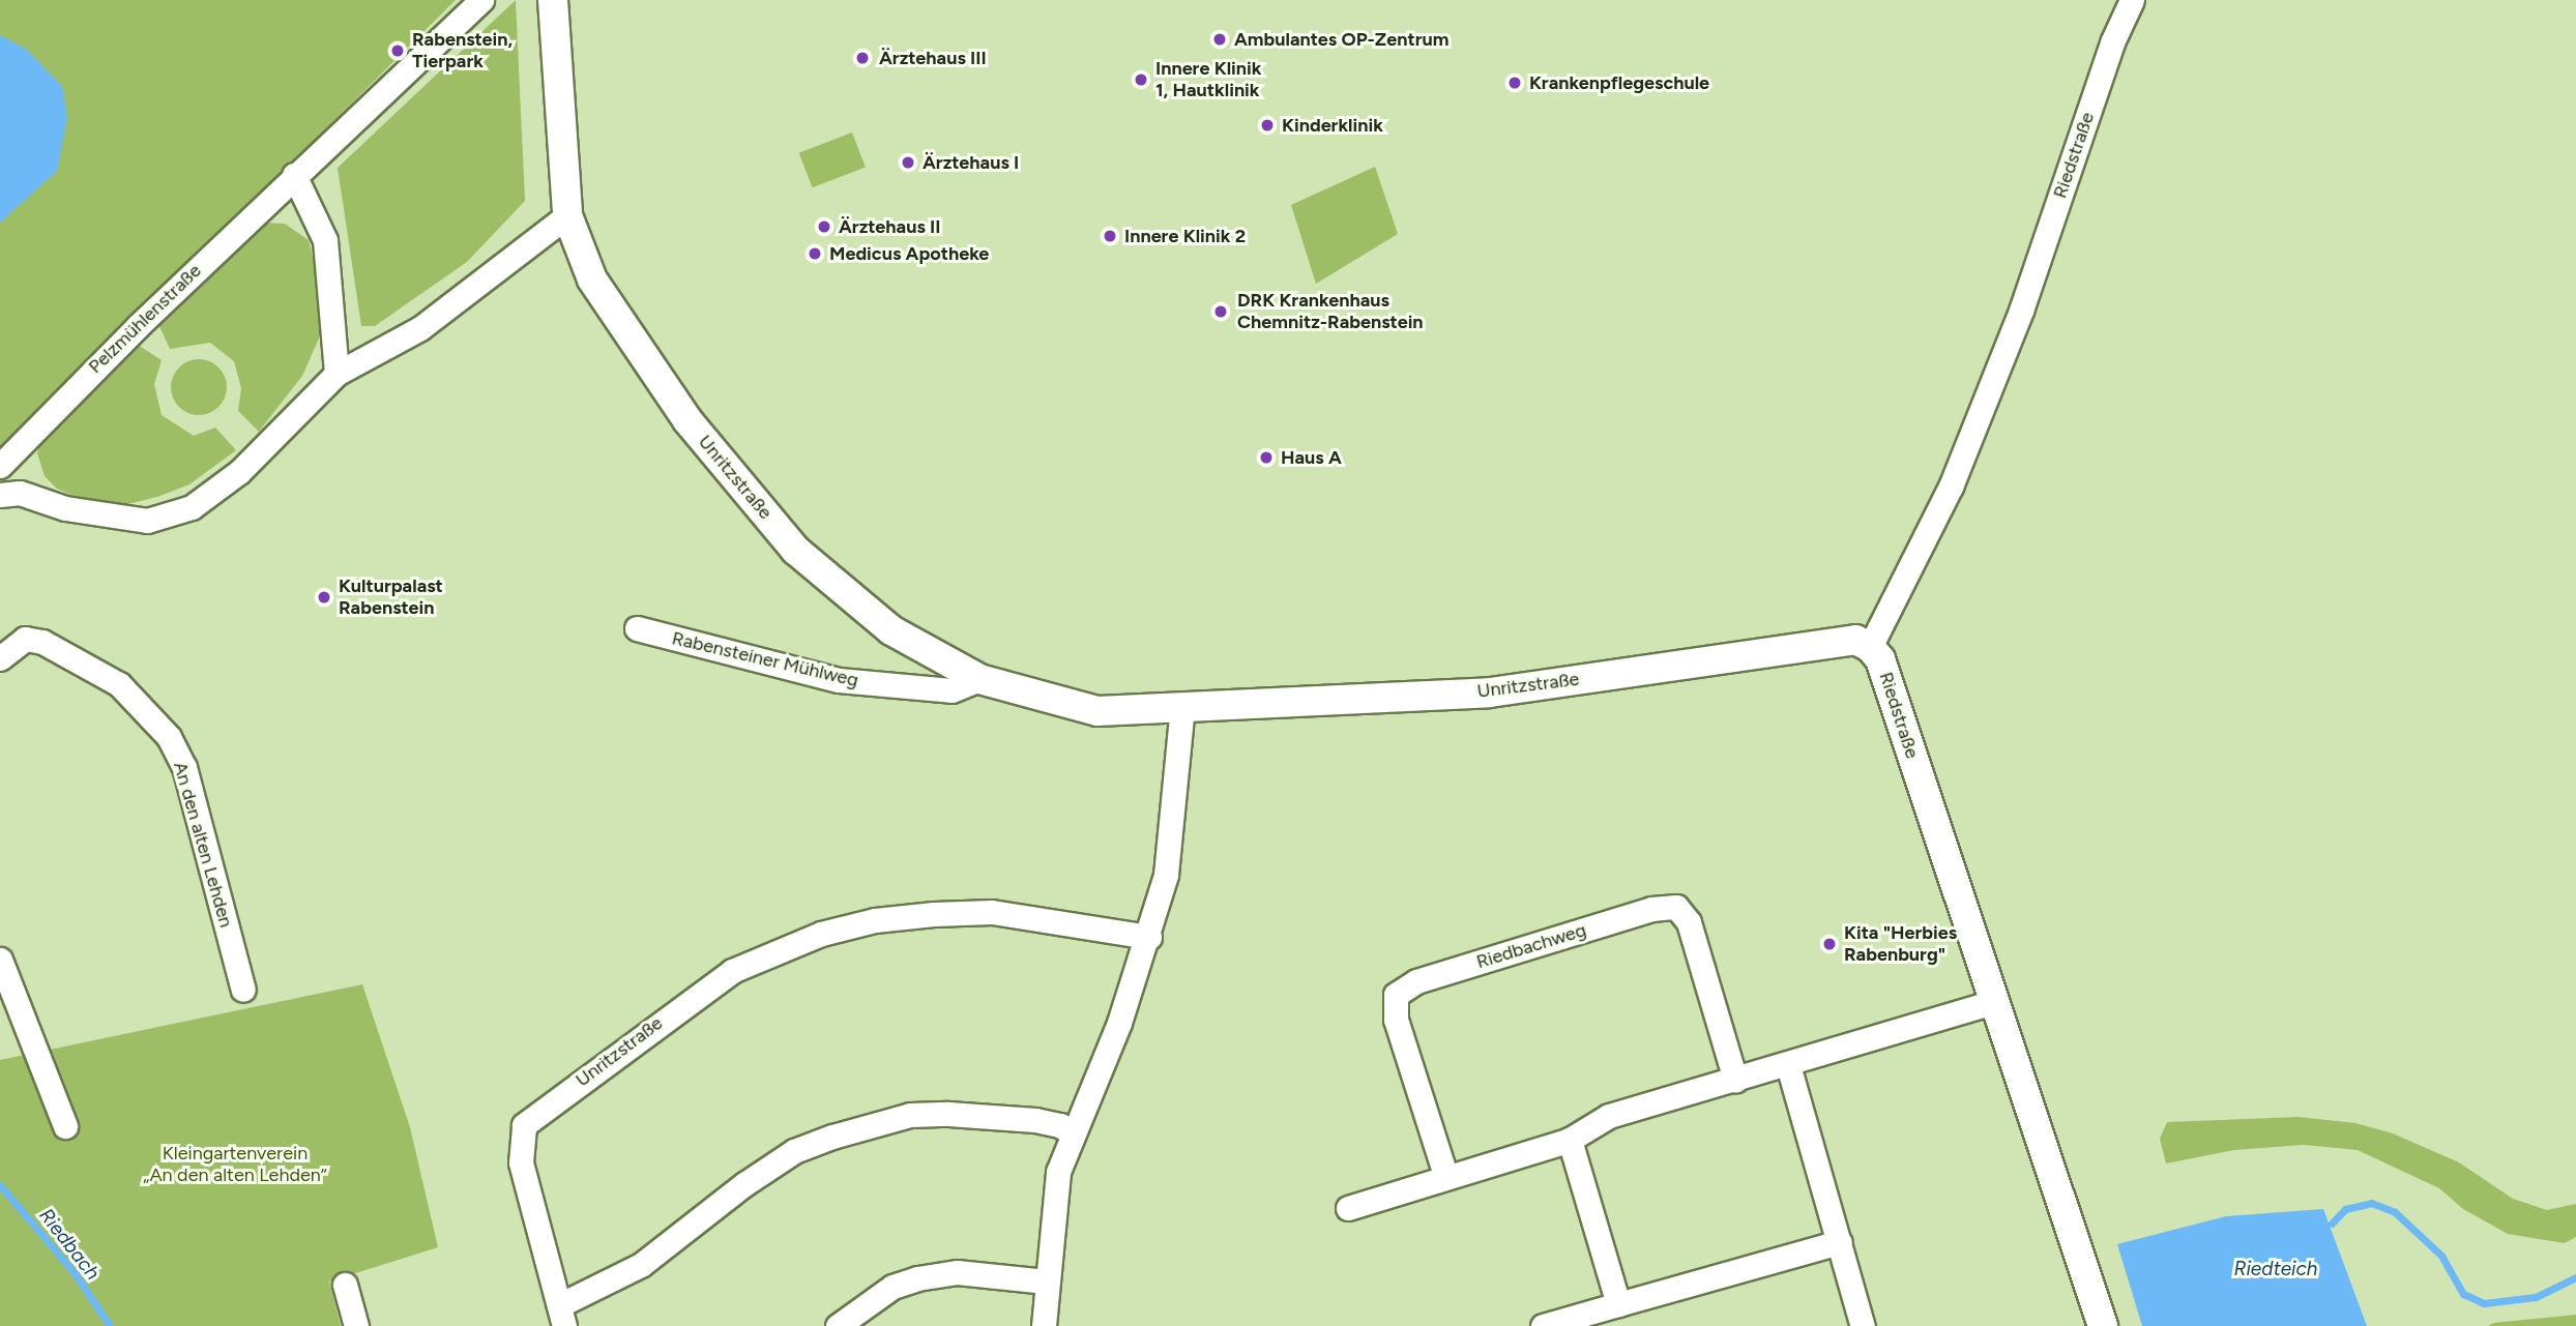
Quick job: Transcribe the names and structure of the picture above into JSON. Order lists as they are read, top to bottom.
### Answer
{
  "streets": {
    "street": [
      "Riedstraße",
      "Pelzmühlenstraße",
      "Unritzstraße",
      "Rabensteiner Mühlweg",
      "An den alten Lehden",
      "Riedbachweg"
    ]
  },
  "crossings": [
    ["Riedstraße", "Unritzstraße"],
    ["Unritzstraße", "Rabensteiner Mühlweg"]
  ],
  "water": ["Riedbach", "Riedteich"],
  "parks": ["Kleingartenverein „An den alten Lehden“"],
  "places": [
    "Ambulantes OP-Zentrum",
    "Rabenstein, Tierpark",
    "Ärztehaus III",
    "Innere Klinik 1, Hautklinik",
    "Krankenpflegeschule",
    "Kinderklinik",
    "Ärztehaus I",
    "Ärztehaus II",
    "Innere Klinik 2",
    "Medicus Apotheke",
    "DRK Krankenhaus Chemnitz-Rabenstein",
    "Haus A",
    "Kulturpalast Rabenstein",
    "Kita \"Herbies Rabenburg\""
  ]
}
